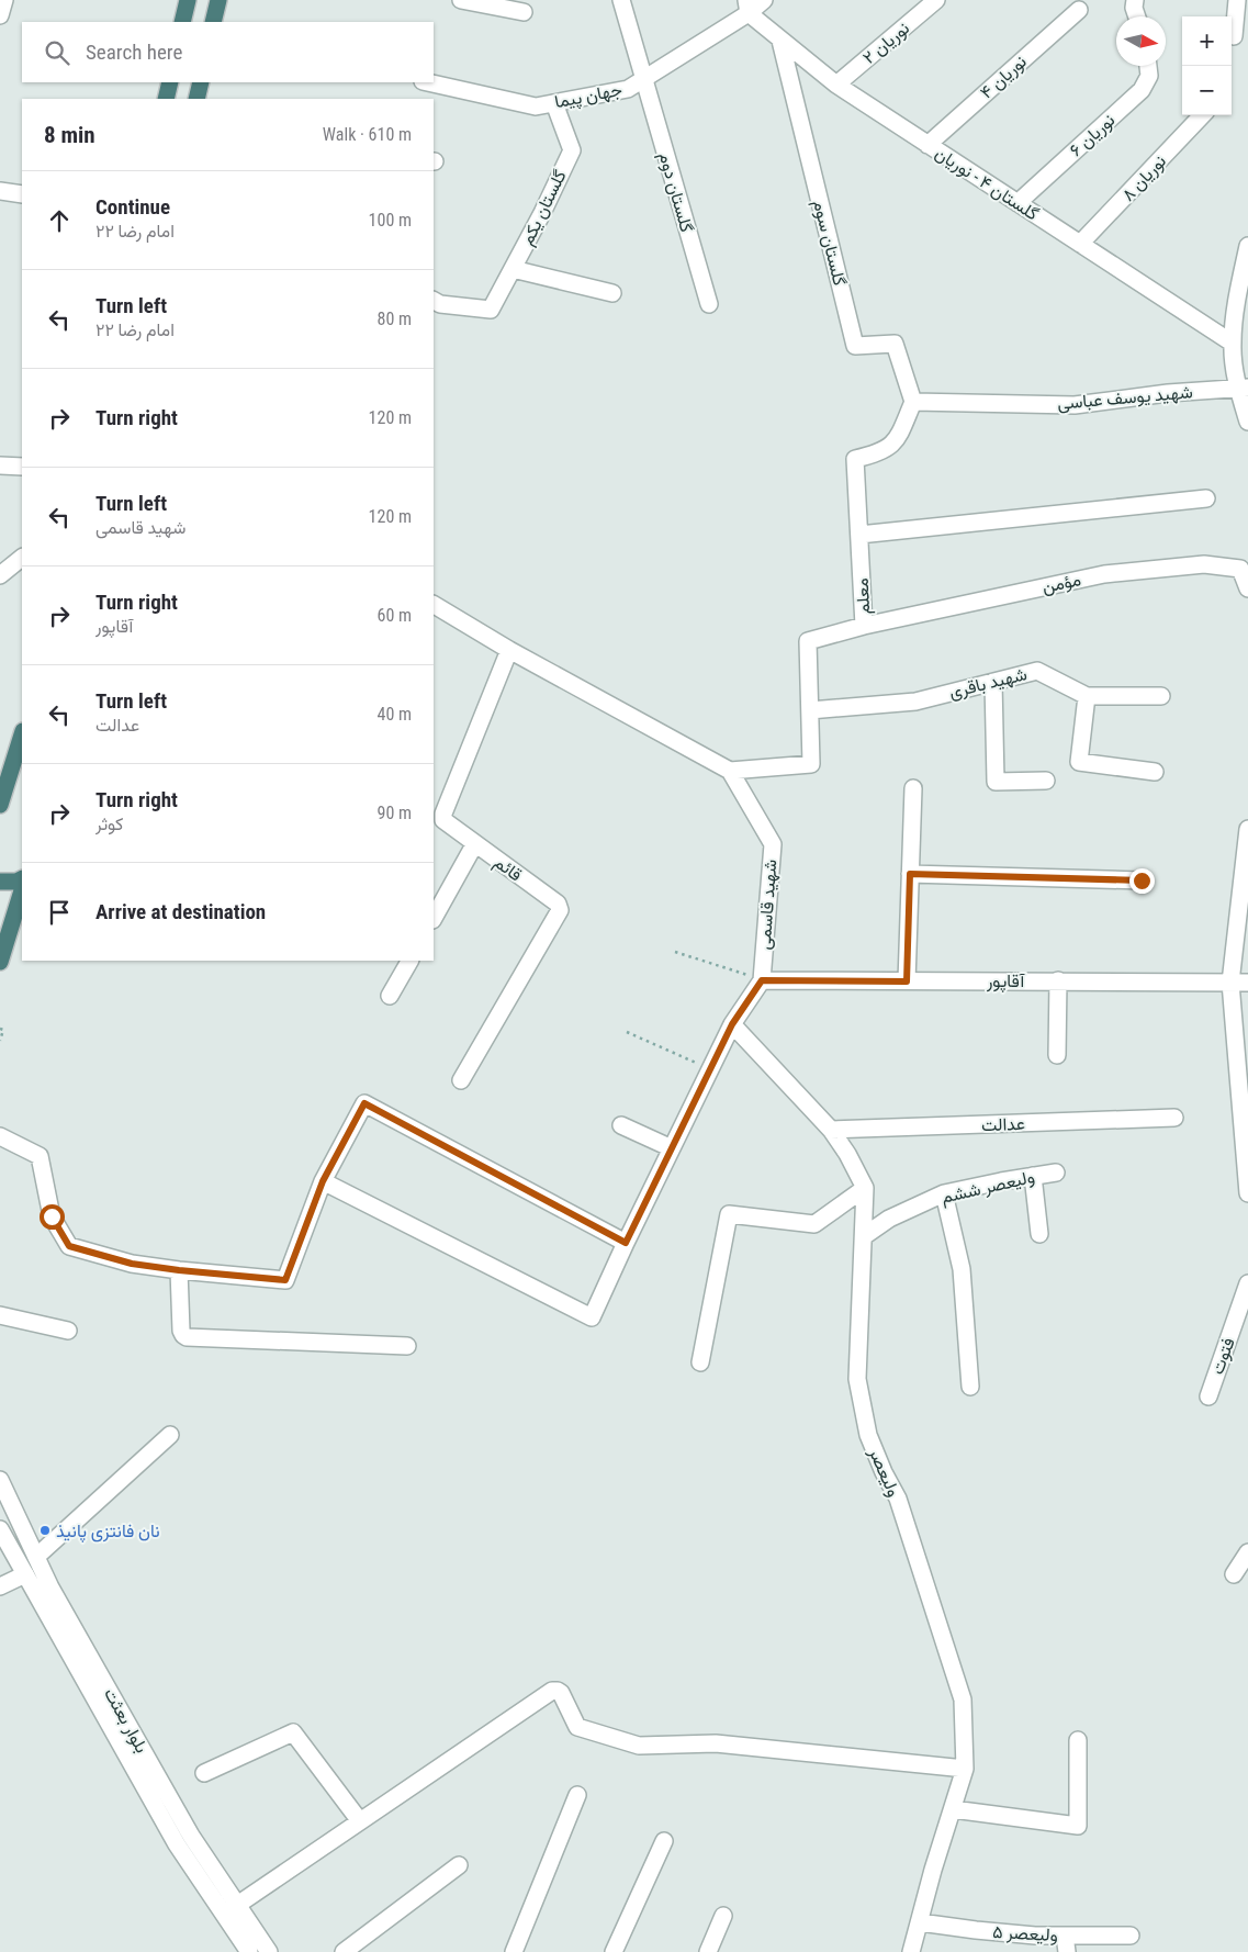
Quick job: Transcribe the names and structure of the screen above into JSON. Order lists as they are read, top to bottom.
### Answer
{
  "streets": {
    "street": [
      "نوریان ۲",
      "نوریان ۴",
      "جهان پیما",
      "نوریان ۶",
      "نوریان ۸",
      "گلستان ۴ - نوریان",
      "گلستان دوم",
      "گلستان یکم",
      "گلستان سوم",
      "شهید یوسف عباسی",
      "مؤمن",
      "معلم",
      "شهید باقری",
      "قائم",
      "شهید قاسمی",
      "آقاپور",
      "عدالت",
      "ولیعصر ششم",
      "فتوت",
      "ولیعصر",
      "بلوار بعثت",
      "ولیعصر ۵"
    ]
  },
  "crossings": [
    ["نوریان ۲", "گلستان ۴ - نوریان"],
    ["نوریان ۴", "گلستان ۴ - نوریان"],
    ["جهان پیما", "گلستان ۴ - نوریان"],
    ["جهان پیما", "گلستان دوم"],
    ["جهان پیما", "گلستان یکم"],
    ["نوریان ۶", "گلستان ۴ - نوریان"],
    ["نوریان ۸", "گلستان ۴ - نوریان"],
    ["گلستان ۴ - نوریان", "گلستان سوم"],
    ["گلستان سوم", "شهید یوسف عباسی"],
    ["گلستان سوم", "معلم"],
    ["شهید یوسف عباسی", "معلم"],
    ["مؤمن", "معلم"],
    ["معلم", "شهید باقری"],
    ["معلم", "شهید قاسمی"],
    ["شهید قاسمی", "آقاپور"],
    ["شهید قاسمی", "ولیعصر"],
    ["عدالت", "ولیعصر"],
    ["ولیعصر ششم", "ولیعصر"],
    ["ولیعصر", "ولیعصر ۵"]
  ],
  "places": ["نان فانتزی پانیذ"],
  "north": "right",
  "page": {
    "map_buttons": ["+", "−"],
    "search": "Search here",
    "heading": ["8 min", "Walk · 610 m"],
    "list": [
      ["Continue", "امام رضا ۲۲", "100 m"],
      ["Turn left", "امام رضا ۲۲", "80 m"],
      ["Turn right", "120 m"],
      ["Turn left", "شهید قاسمی", "120 m"],
      ["Turn right", "آقاپور", "60 m"],
      ["Turn left", "عدالت", "40 m"],
      ["Turn right", "کوثر", "90 m"],
      "Arrive at destination"
    ]
  }
}
